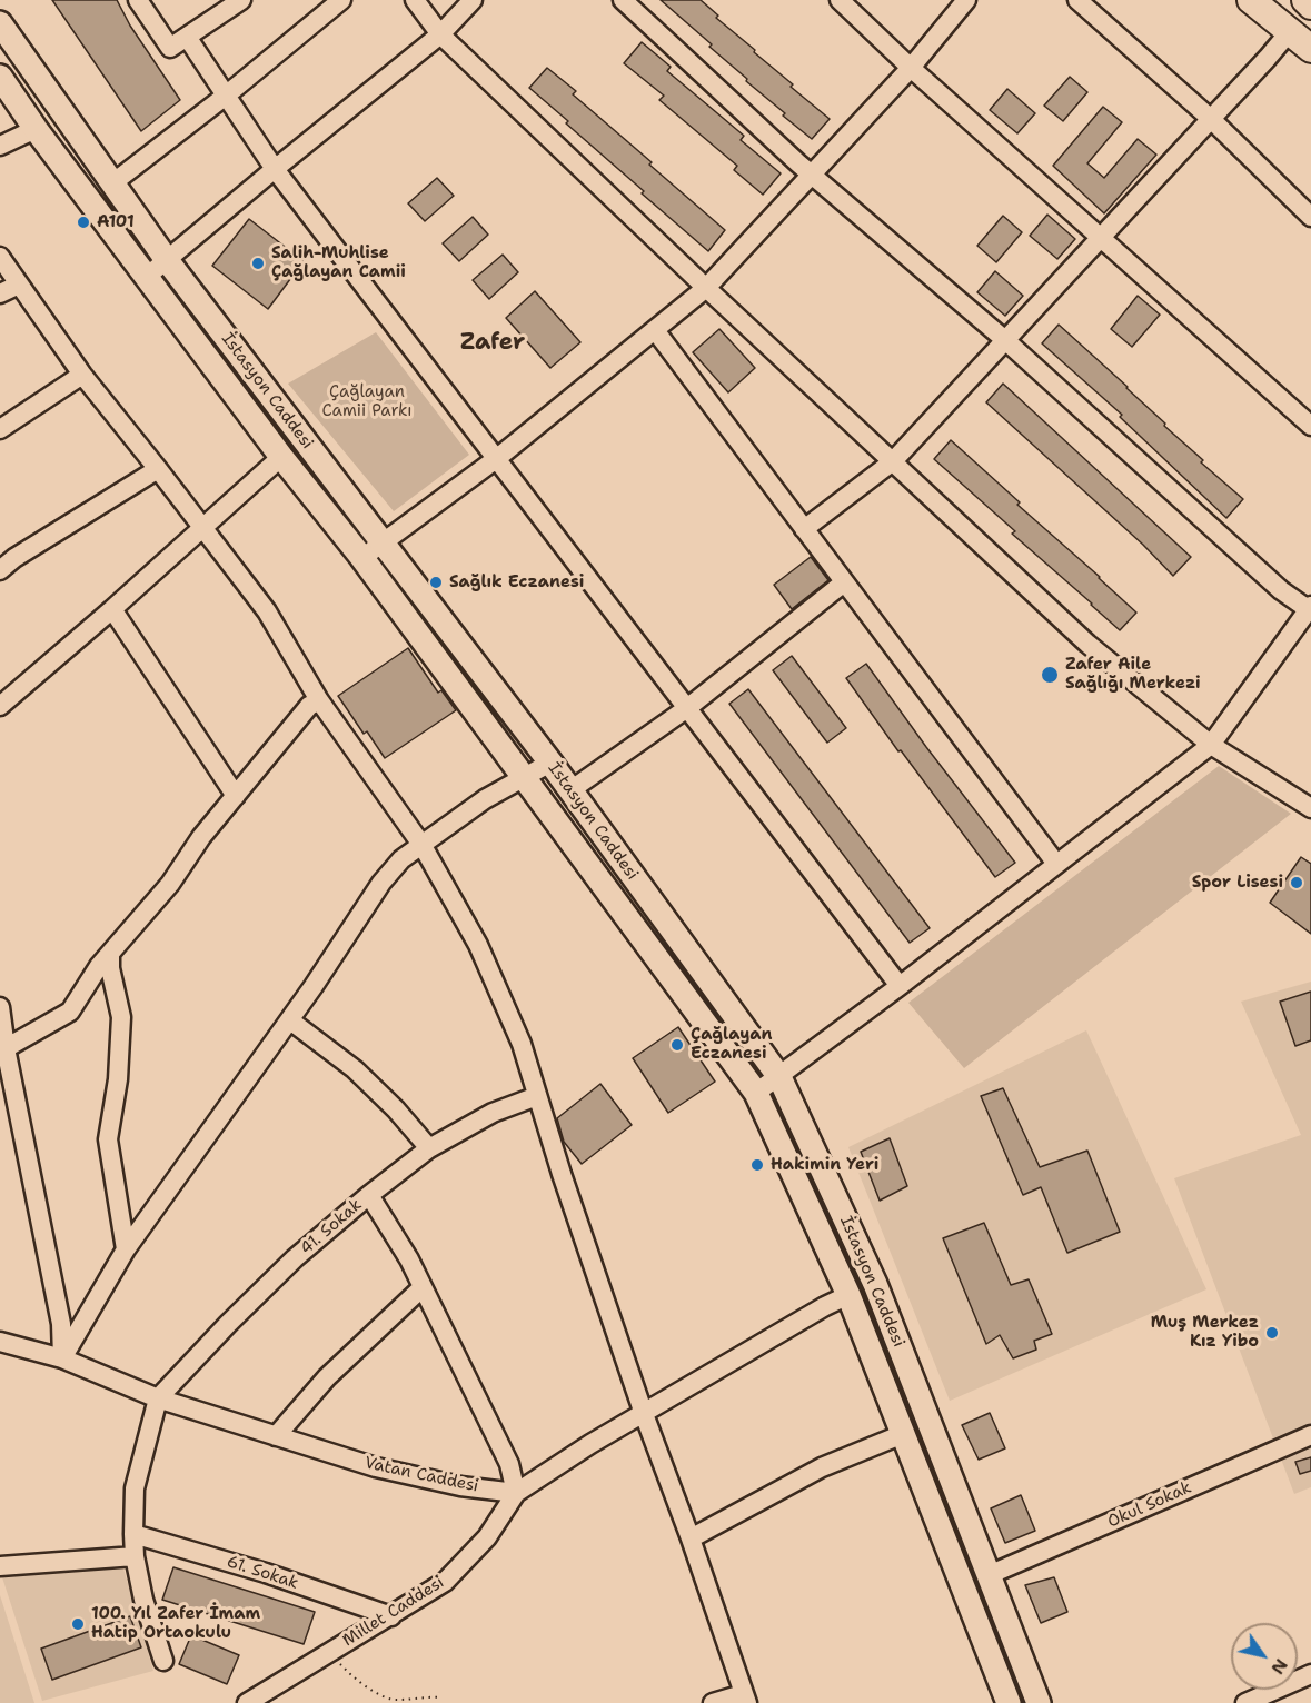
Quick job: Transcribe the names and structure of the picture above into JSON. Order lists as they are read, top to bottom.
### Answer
{
  "streets": {
    "main road": ["İstasyon Caddesi"],
    "street": [
      "41. Sokak",
      "Vatan Caddesi",
      "Okul Sokak",
      "61. Sokak",
      "Millet Caddesi"
    ]
  },
  "crossings": [
    ["İstasyon Caddesi", "Okul Sokak"],
    ["41. Sokak", "Vatan Caddesi"],
    ["Vatan Caddesi", "Millet Caddesi"],
    ["61. Sokak", "Millet Caddesi"]
  ],
  "districts": ["Zafer"],
  "parks": ["Çağlayan Camii Parkı"],
  "places": [
    "A101",
    "Salih-Muhlise Çağlayan Camii",
    "Sağlık Eczanesi",
    "Zafer Aile Sağlığı Merkezi",
    "Spor Lisesi",
    "Çağlayan Eczanesi",
    "Hakimin Yeri",
    "Muş Merkez Kız Yibo",
    "100. Yıl Zafer İmam Hatip Ortaokulu"
  ],
  "north": "bottom right"
}
